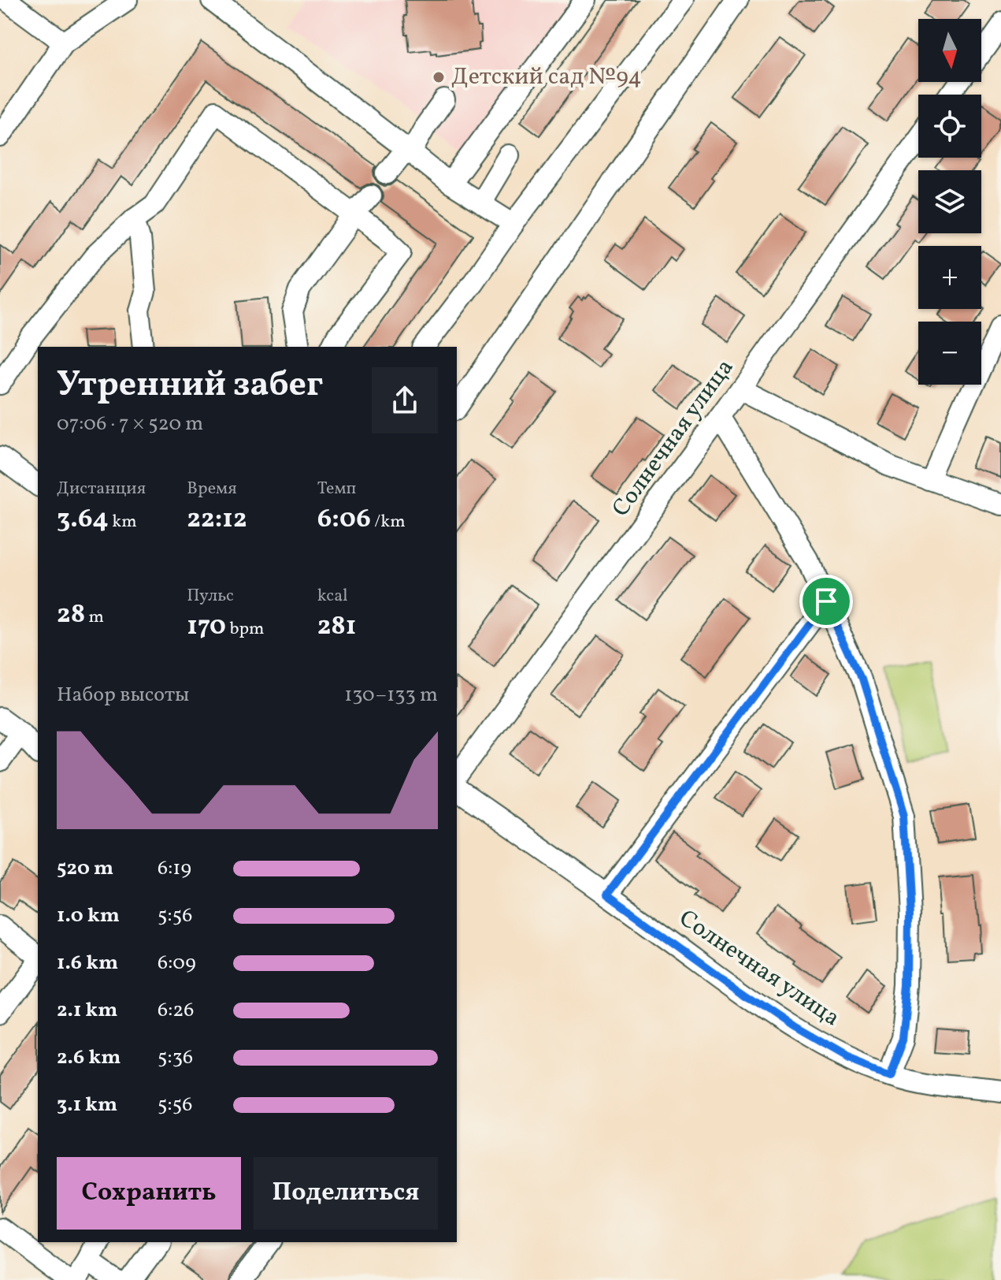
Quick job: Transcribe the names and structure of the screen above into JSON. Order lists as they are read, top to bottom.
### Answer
{
  "streets": {
    "street": ["Солнечная улица"]
  },
  "places": ["Детский сад №94"],
  "north": "bottom",
  "page": {
    "map_buttons": ["+", "−"],
    "heading": ["Утренний забег", "07:06 · 7 × 520 m"],
    "stats": [
      ["Дистанция", "3.64 km"],
      ["Время", "22:12"],
      ["Темп", "6:06 /km"],
      ["28 m"],
      ["Пульс", "170 bpm"],
      ["kcal", "281"]
    ],
    "chart": ["Набор высоты", "130–133 m"],
    "list": [
      {
        "name": "520 m",
        "note": "6:19"
      },
      {
        "name": "1.0 km",
        "note": "5:56"
      },
      {
        "name": "1.6 km",
        "note": "6:09"
      },
      {
        "name": "2.1 km",
        "note": "6:26"
      },
      {
        "name": "2.6 km",
        "note": "5:36"
      },
      {
        "name": "3.1 km",
        "note": "5:56"
      }
    ],
    "buttons": ["Сохранить", "Поделиться"]
  }
}
